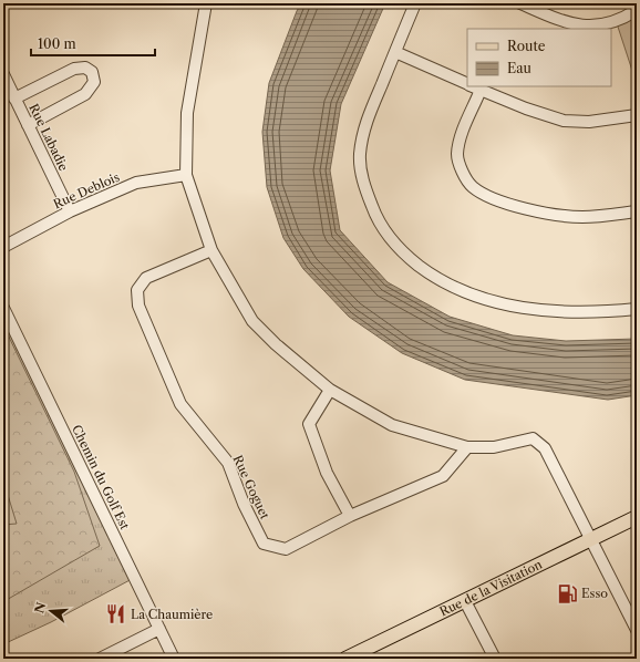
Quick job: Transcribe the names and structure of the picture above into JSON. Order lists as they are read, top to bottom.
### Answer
{
  "streets": {
    "main road": ["Rue de la Visitation"],
    "street": [
      "Rue Labadie",
      "Rue Deblois",
      "Chemin du Golf Est",
      "Rue Goguet"
    ]
  },
  "crossings": [
    ["Rue Labadie", "Rue Deblois"]
  ],
  "places": {
    "fuel station": ["Esso"],
    "restaurant": ["La Chaumière"]
  },
  "legend": ["Route", "Eau"],
  "scale_bar": "100 m",
  "north": "left"
}
